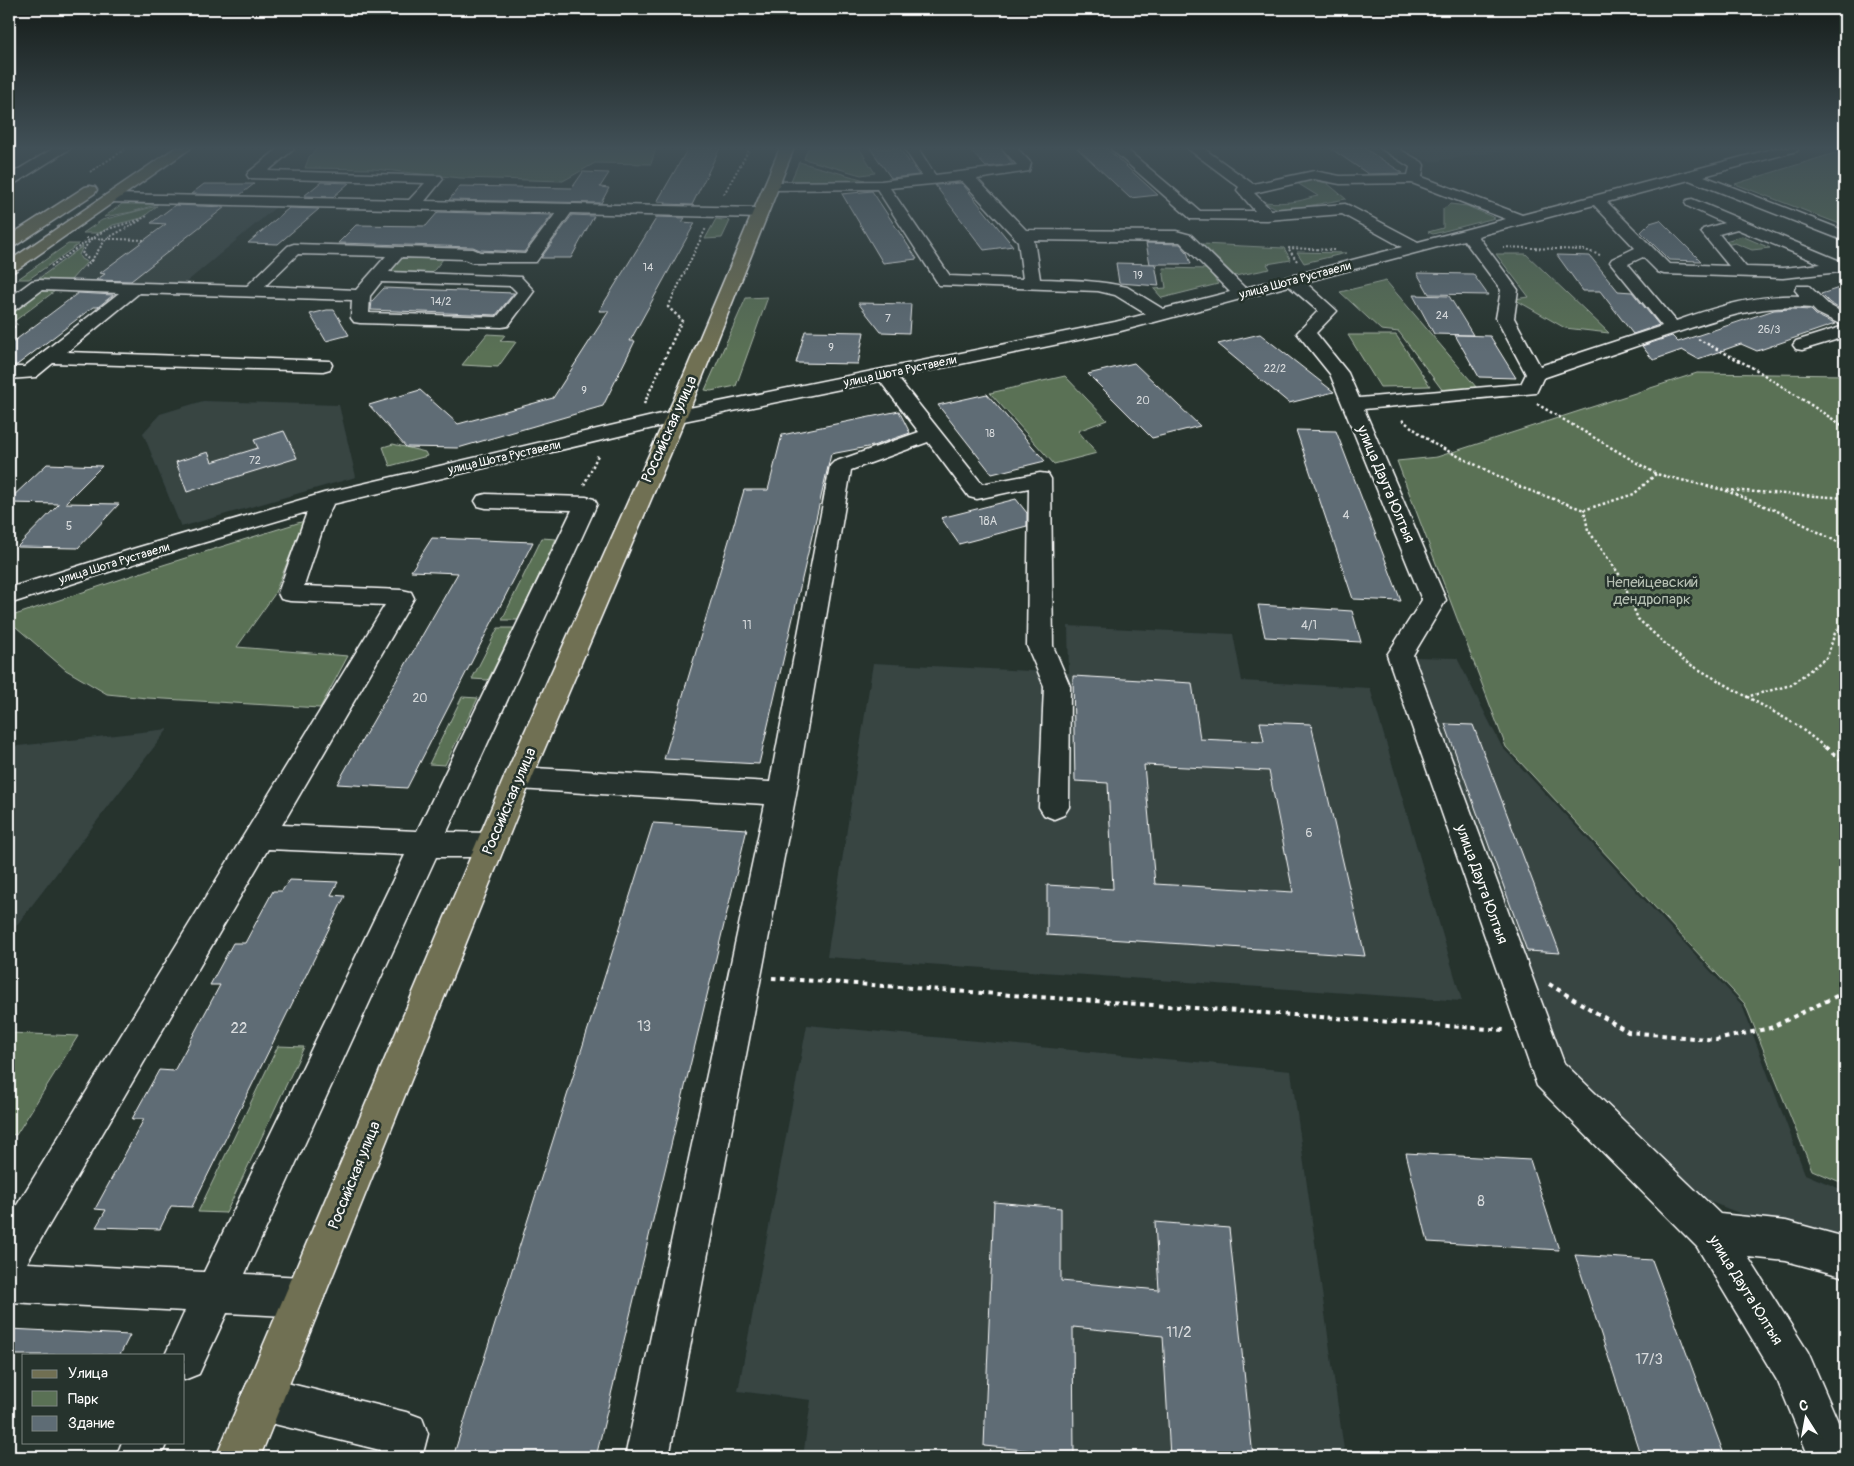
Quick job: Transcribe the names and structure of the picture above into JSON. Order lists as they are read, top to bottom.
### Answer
{
  "streets": {
    "main road": ["Российская улица"],
    "street": ["улица Шота Руставели", "улица Даута Юлтыя"]
  },
  "crossings": [
    ["улица Шота Руставели", "Российская улица"],
    ["улица Шота Руставели", "улица Даута Юлтыя"]
  ],
  "parks": ["Непейцевский дендропарк"],
  "house_numbers": [
    "14",
    "19",
    "14/2",
    "24",
    "7",
    "26/3",
    "9",
    "22/2",
    "9",
    "20",
    "18",
    "72",
    "4",
    "18А",
    "5",
    "11",
    "4/1",
    "20",
    "6",
    "13",
    "22",
    "8",
    "11/2",
    "17/3"
  ],
  "legend": ["Улица", "Парк", "Здание"],
  "north": "top"
}
